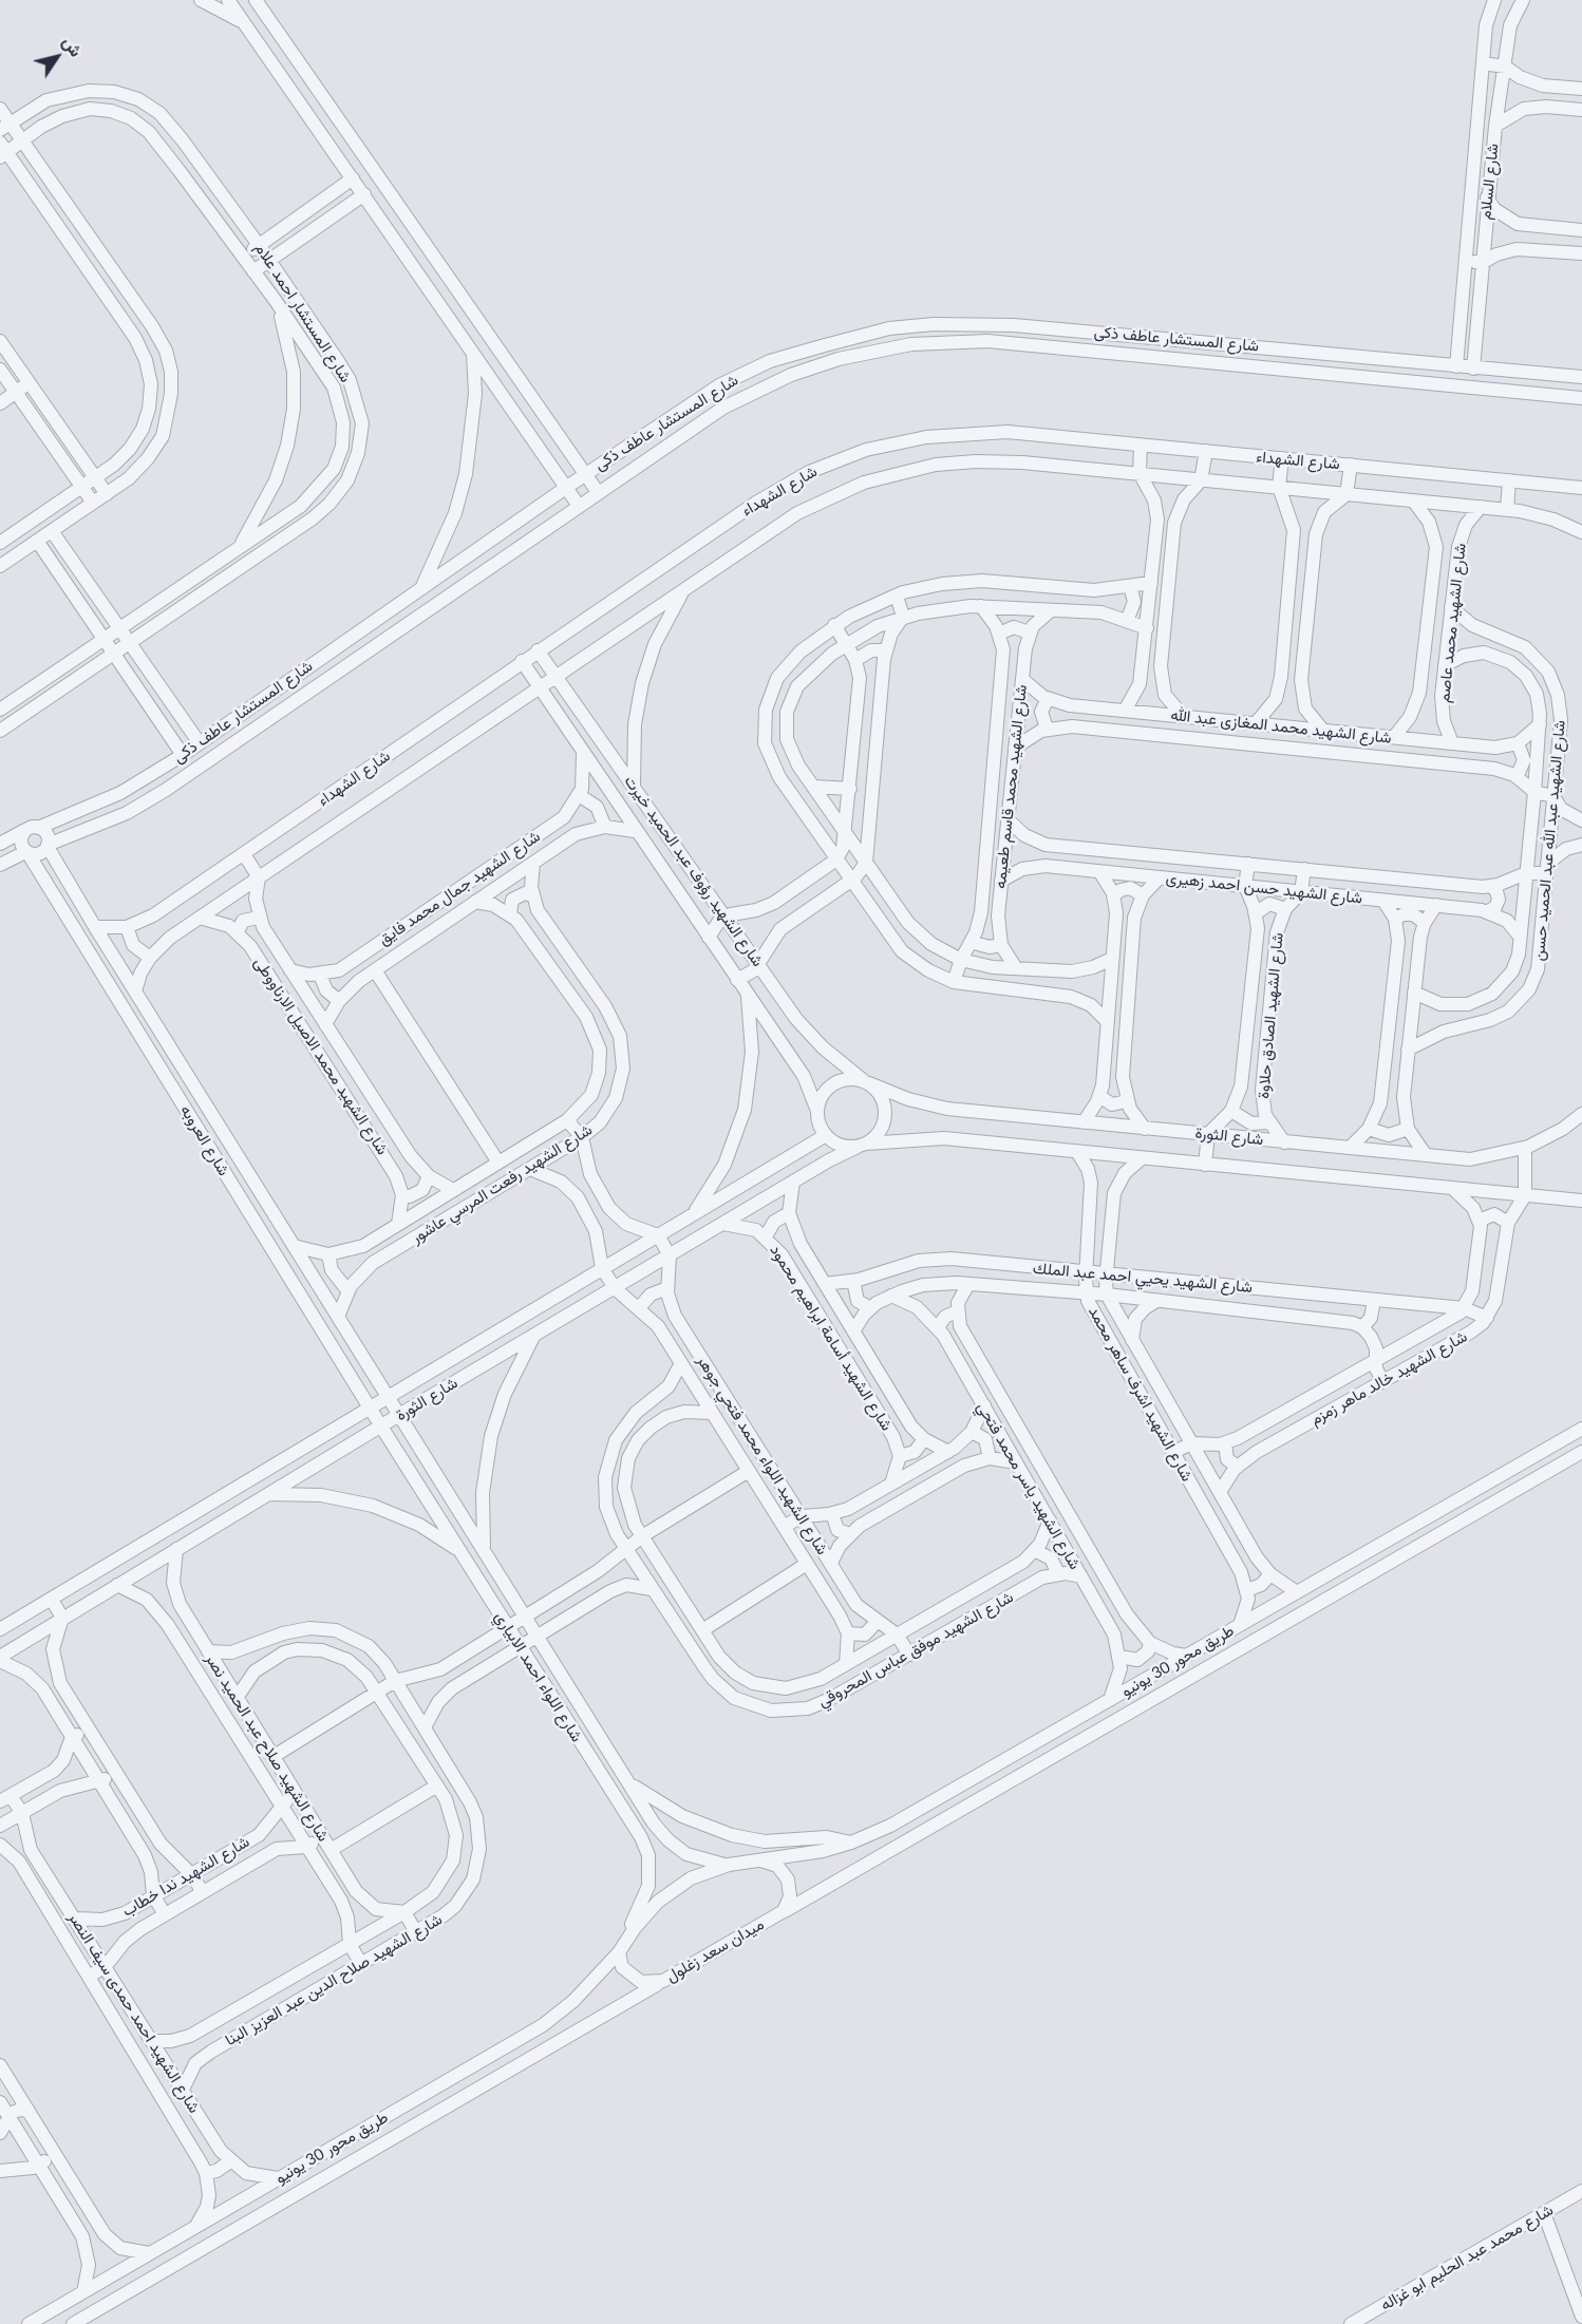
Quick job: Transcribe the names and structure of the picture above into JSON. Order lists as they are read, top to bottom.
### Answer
{
  "streets": {
    "street": [
      "شارع السلام",
      "شارع المستشار احمد علام",
      "شارع المستشار عاطف ذكى",
      "شارع الشهداء",
      "شارع الشهيد محمد عاصم",
      "شارع الشهيد محمد المغازى عبد الله",
      "شارع الشهيد محمد قاسم طعيمه",
      "شارع الشهيد عبد الله عبد الحميد حسن",
      "شارع الشهيد رؤوف عبد الحميد خيرت",
      "شارع الشهيد جمال محمد فايق",
      "شارع الشهيد حسن احمد زهيرى",
      "شارع الشهيد الصادق حلاوة",
      "شارع الشهيد محمد الاصيل الارناووطى",
      "شارع الثورة",
      "شارع العروبه",
      "شارع الشهيد رفعت المرسي عاشور",
      "شارع الشهيد يحيي احمد عبد الملك",
      "شارع الشهيد أسامة ابراهيم محمود",
      "شارع الشهيد خالد ماهر زمزم",
      "شارع الشهيد اشرف ساهر محمد",
      "شارع الشهيد اللواء محمد فتحي جوهر",
      "شارع الشهيد ياسر محمد فتحي",
      "شارع الشهيد موفق عباس المحروقي",
      "طريق محور 30 يونيو",
      "شارع اللواء احمد الابياري",
      "شارع الشهيد صلاح عبد الحميد نصر",
      "شارع الشهيد ندا خطاب",
      "ميدان سعد زغلول",
      "شارع الشهيد صلاح الدين عبد العزيز البنا",
      "شارع الشهيد احمد حمدى سيف النصر",
      "شارع محمد عبد الحليم ابو غزاله"
    ]
  },
  "crossings": [
    ["شارع السلام", "شارع المستشار عاطف ذكى"],
    ["شارع المستشار عاطف ذكى", "شارع العروبه"],
    ["شارع الشهداء", "شارع الشهيد محمد عاصم"],
    ["شارع الشهداء", "شارع الشهيد رؤوف عبد الحميد خيرت"],
    ["شارع الشهداء", "شارع الشهيد محمد الاصيل الارناووطى"],
    ["شارع الشهداء", "شارع العروبه"],
    ["شارع الشهيد محمد عاصم", "شارع الشهيد محمد المغازى عبد الله"],
    ["شارع الشهيد محمد عاصم", "شارع الشهيد عبد الله عبد الحميد حسن"],
    ["شارع الشهيد محمد المغازى عبد الله", "شارع الشهيد محمد قاسم طعيمه"],
    ["شارع الشهيد محمد المغازى عبد الله", "شارع الشهيد عبد الله عبد الحميد حسن"],
    ["شارع الشهيد محمد قاسم طعيمه", "شارع الشهيد حسن احمد زهيرى"],
    ["شارع الشهيد عبد الله عبد الحميد حسن", "شارع الشهيد حسن احمد زهيرى"],
    ["شارع الشهيد رؤوف عبد الحميد خيرت", "شارع الشهيد جمال محمد فايق"],
    ["شارع الشهيد رؤوف عبد الحميد خيرت", "شارع الثورة"],
    ["شارع الشهيد جمال محمد فايق", "شارع الشهيد محمد الاصيل الارناووطى"],
    ["شارع الشهيد جمال محمد فايق", "شارع الشهيد رفعت المرسي عاشور"],
    ["شارع الشهيد حسن احمد زهيرى", "شارع الشهيد الصادق حلاوة"],
    ["شارع الشهيد الصادق حلاوة", "شارع الثورة"],
    ["شارع الشهيد محمد الاصيل الارناووطى", "شارع الشهيد رفعت المرسي عاشور"],
    ["شارع الثورة", "شارع العروبه"],
    ["شارع الثورة", "شارع الشهيد أسامة ابراهيم محمود"],
    ["شارع الثورة", "شارع الشهيد اشرف ساهر محمد"],
    ["شارع الثورة", "شارع الشهيد اللواء محمد فتحي جوهر"],
    ["شارع الثورة", "شارع اللواء احمد الابياري"],
    ["شارع الثورة", "شارع الشهيد صلاح عبد الحميد نصر"],
    ["شارع العروبه", "شارع الشهيد رفعت المرسي عاشور"],
    ["شارع العروبه", "شارع اللواء احمد الابياري"],
    ["شارع الشهيد يحيي احمد عبد الملك", "شارع الشهيد أسامة ابراهيم محمود"],
    ["شارع الشهيد يحيي احمد عبد الملك", "شارع الشهيد خالد ماهر زمزم"],
    ["شارع الشهيد يحيي احمد عبد الملك", "شارع الشهيد اشرف ساهر محمد"],
    ["شارع الشهيد يحيي احمد عبد الملك", "شارع الشهيد ياسر محمد فتحي"],
    ["شارع الشهيد خالد ماهر زمزم", "شارع الشهيد اشرف ساهر محمد"],
    ["شارع الشهيد اشرف ساهر محمد", "طريق محور 30 يونيو"],
    ["شارع الشهيد اللواء محمد فتحي جوهر", "شارع الشهيد موفق عباس المحروقي"],
    ["شارع الشهيد ياسر محمد فتحي", "طريق محور 30 يونيو"],
    ["طريق محور 30 يونيو", "ميدان سعد زغلول"],
    ["طريق محور 30 يونيو", "شارع الشهيد احمد حمدى سيف النصر"],
    ["شارع الشهيد صلاح عبد الحميد نصر", "شارع الشهيد ندا خطاب"],
    ["شارع الشهيد صلاح عبد الحميد نصر", "شارع الشهيد صلاح الدين عبد العزيز البنا"],
    ["شارع الشهيد ندا خطاب", "شارع الشهيد احمد حمدى سيف النصر"],
    ["شارع الشهيد صلاح الدين عبد العزيز البنا", "شارع الشهيد احمد حمدى سيف النصر"]
  ],
  "north": "top right"
}
